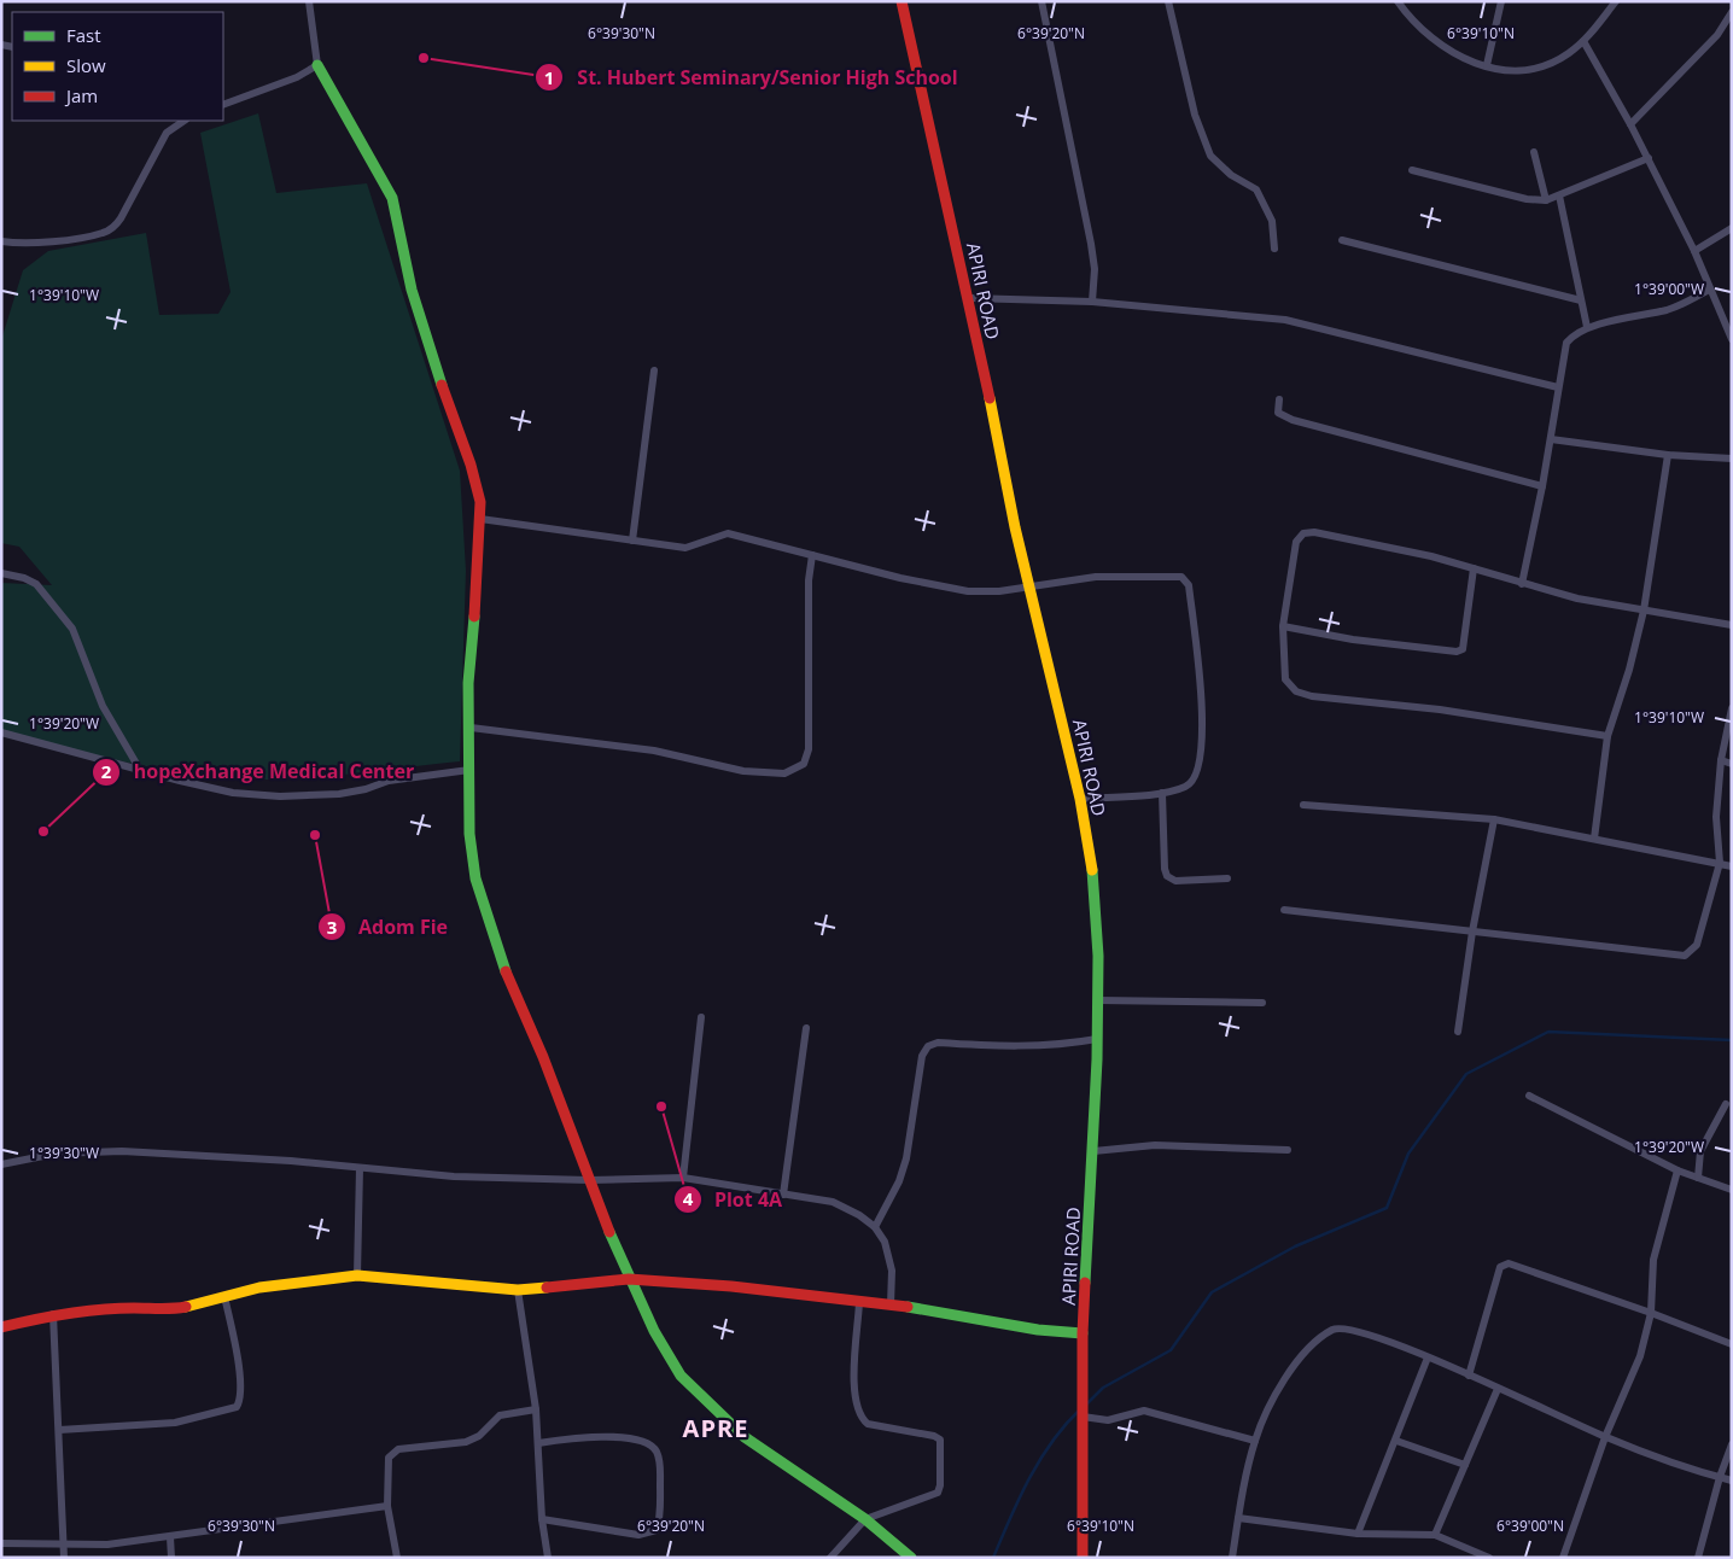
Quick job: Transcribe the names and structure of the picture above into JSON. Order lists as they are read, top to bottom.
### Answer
{
  "streets": {
    "street": ["APIRI ROAD"]
  },
  "districts": ["APRE"],
  "places": [
    "St. Hubert Seminary/Senior High School",
    "hopeXchange Medical Center",
    "Adom Fie",
    "Plot 4A"
  ],
  "legend": ["Fast", "Slow", "Jam"],
  "coordinates": [
    "6°39'30\"N",
    "6°39'20\"N",
    "6°39'10\"N",
    "1°39'00\"W",
    "1°39'10\"W",
    "1°39'20\"W",
    "1°39'30\"W",
    "6°39'00\"N"
  ]
}
